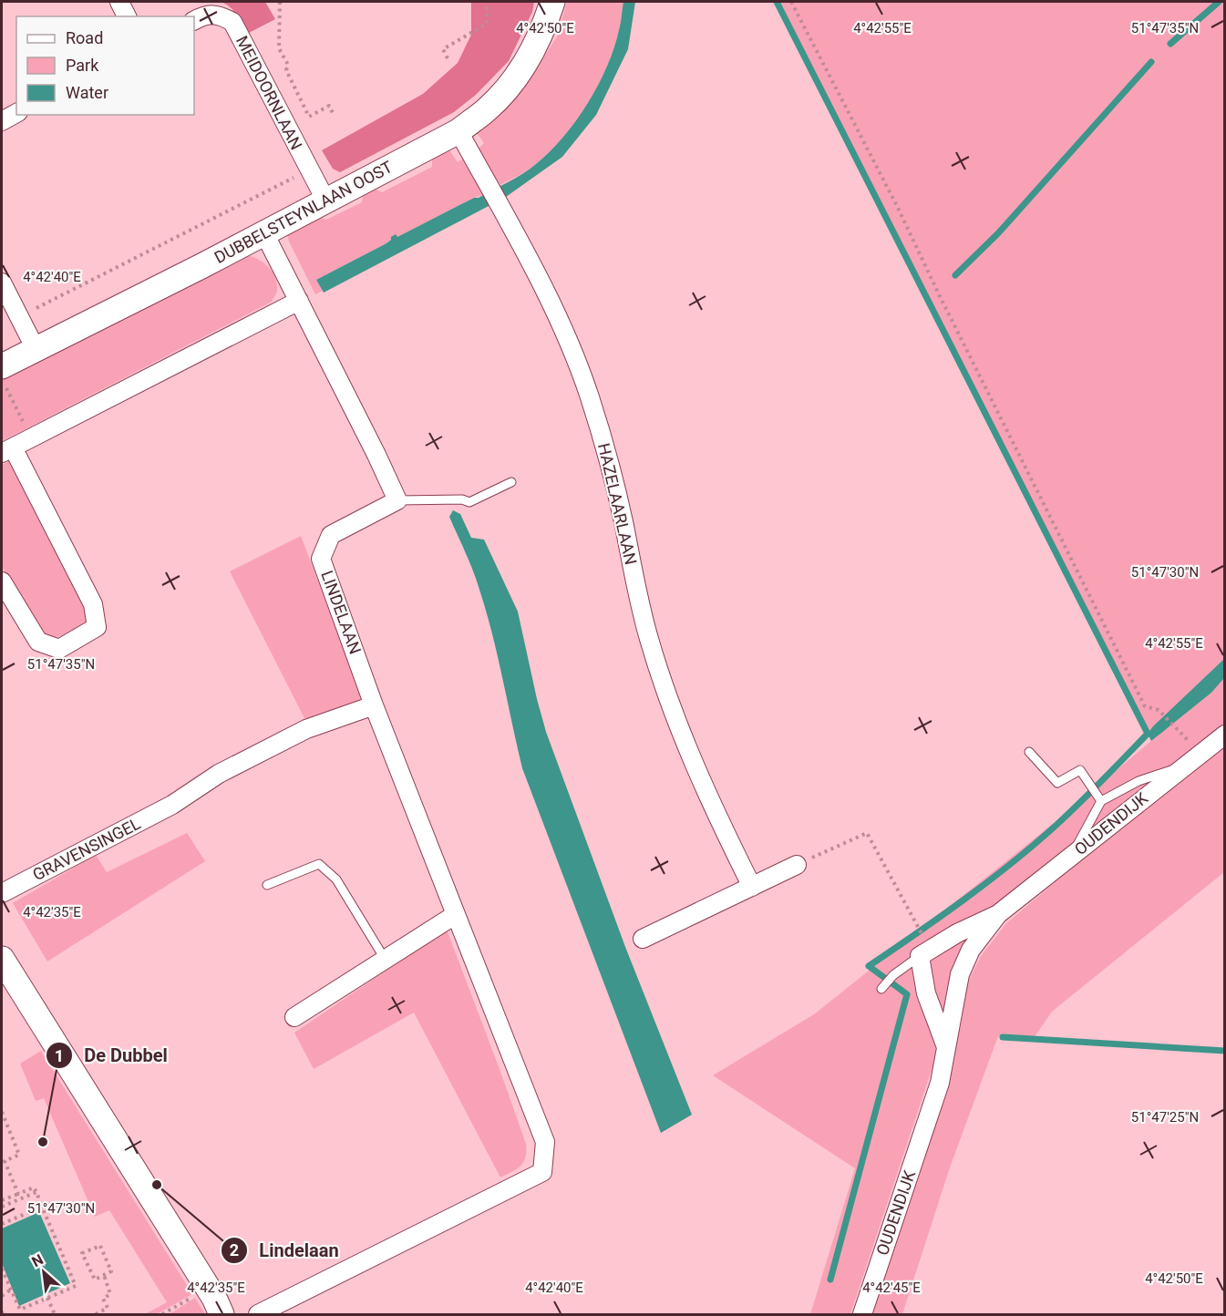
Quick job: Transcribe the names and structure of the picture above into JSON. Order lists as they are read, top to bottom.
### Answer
{
  "streets": {
    "street": [
      "MEIDOORNLAAN",
      "DUBBELSTEYNLAAN OOST",
      "HAZELAARLAAN",
      "LINDELAAN",
      "OUDENDIJK",
      "GRAVENSINGEL"
    ]
  },
  "crossings": [
    ["MEIDOORNLAAN", "DUBBELSTEYNLAAN OOST"],
    ["DUBBELSTEYNLAAN OOST", "HAZELAARLAAN"],
    ["LINDELAAN", "GRAVENSINGEL"]
  ],
  "places": ["De Dubbel", "Lindelaan"],
  "legend": ["Road", "Park", "Water"],
  "north": "top left",
  "coordinates": [
    "51°47'35\"N",
    "4°42'50\"E",
    "4°42'55\"E",
    "4°42'40\"E",
    "51°47'30\"N",
    "4°42'35\"E",
    "51°47'25\"N",
    "4°42'45\"E"
  ]
}
